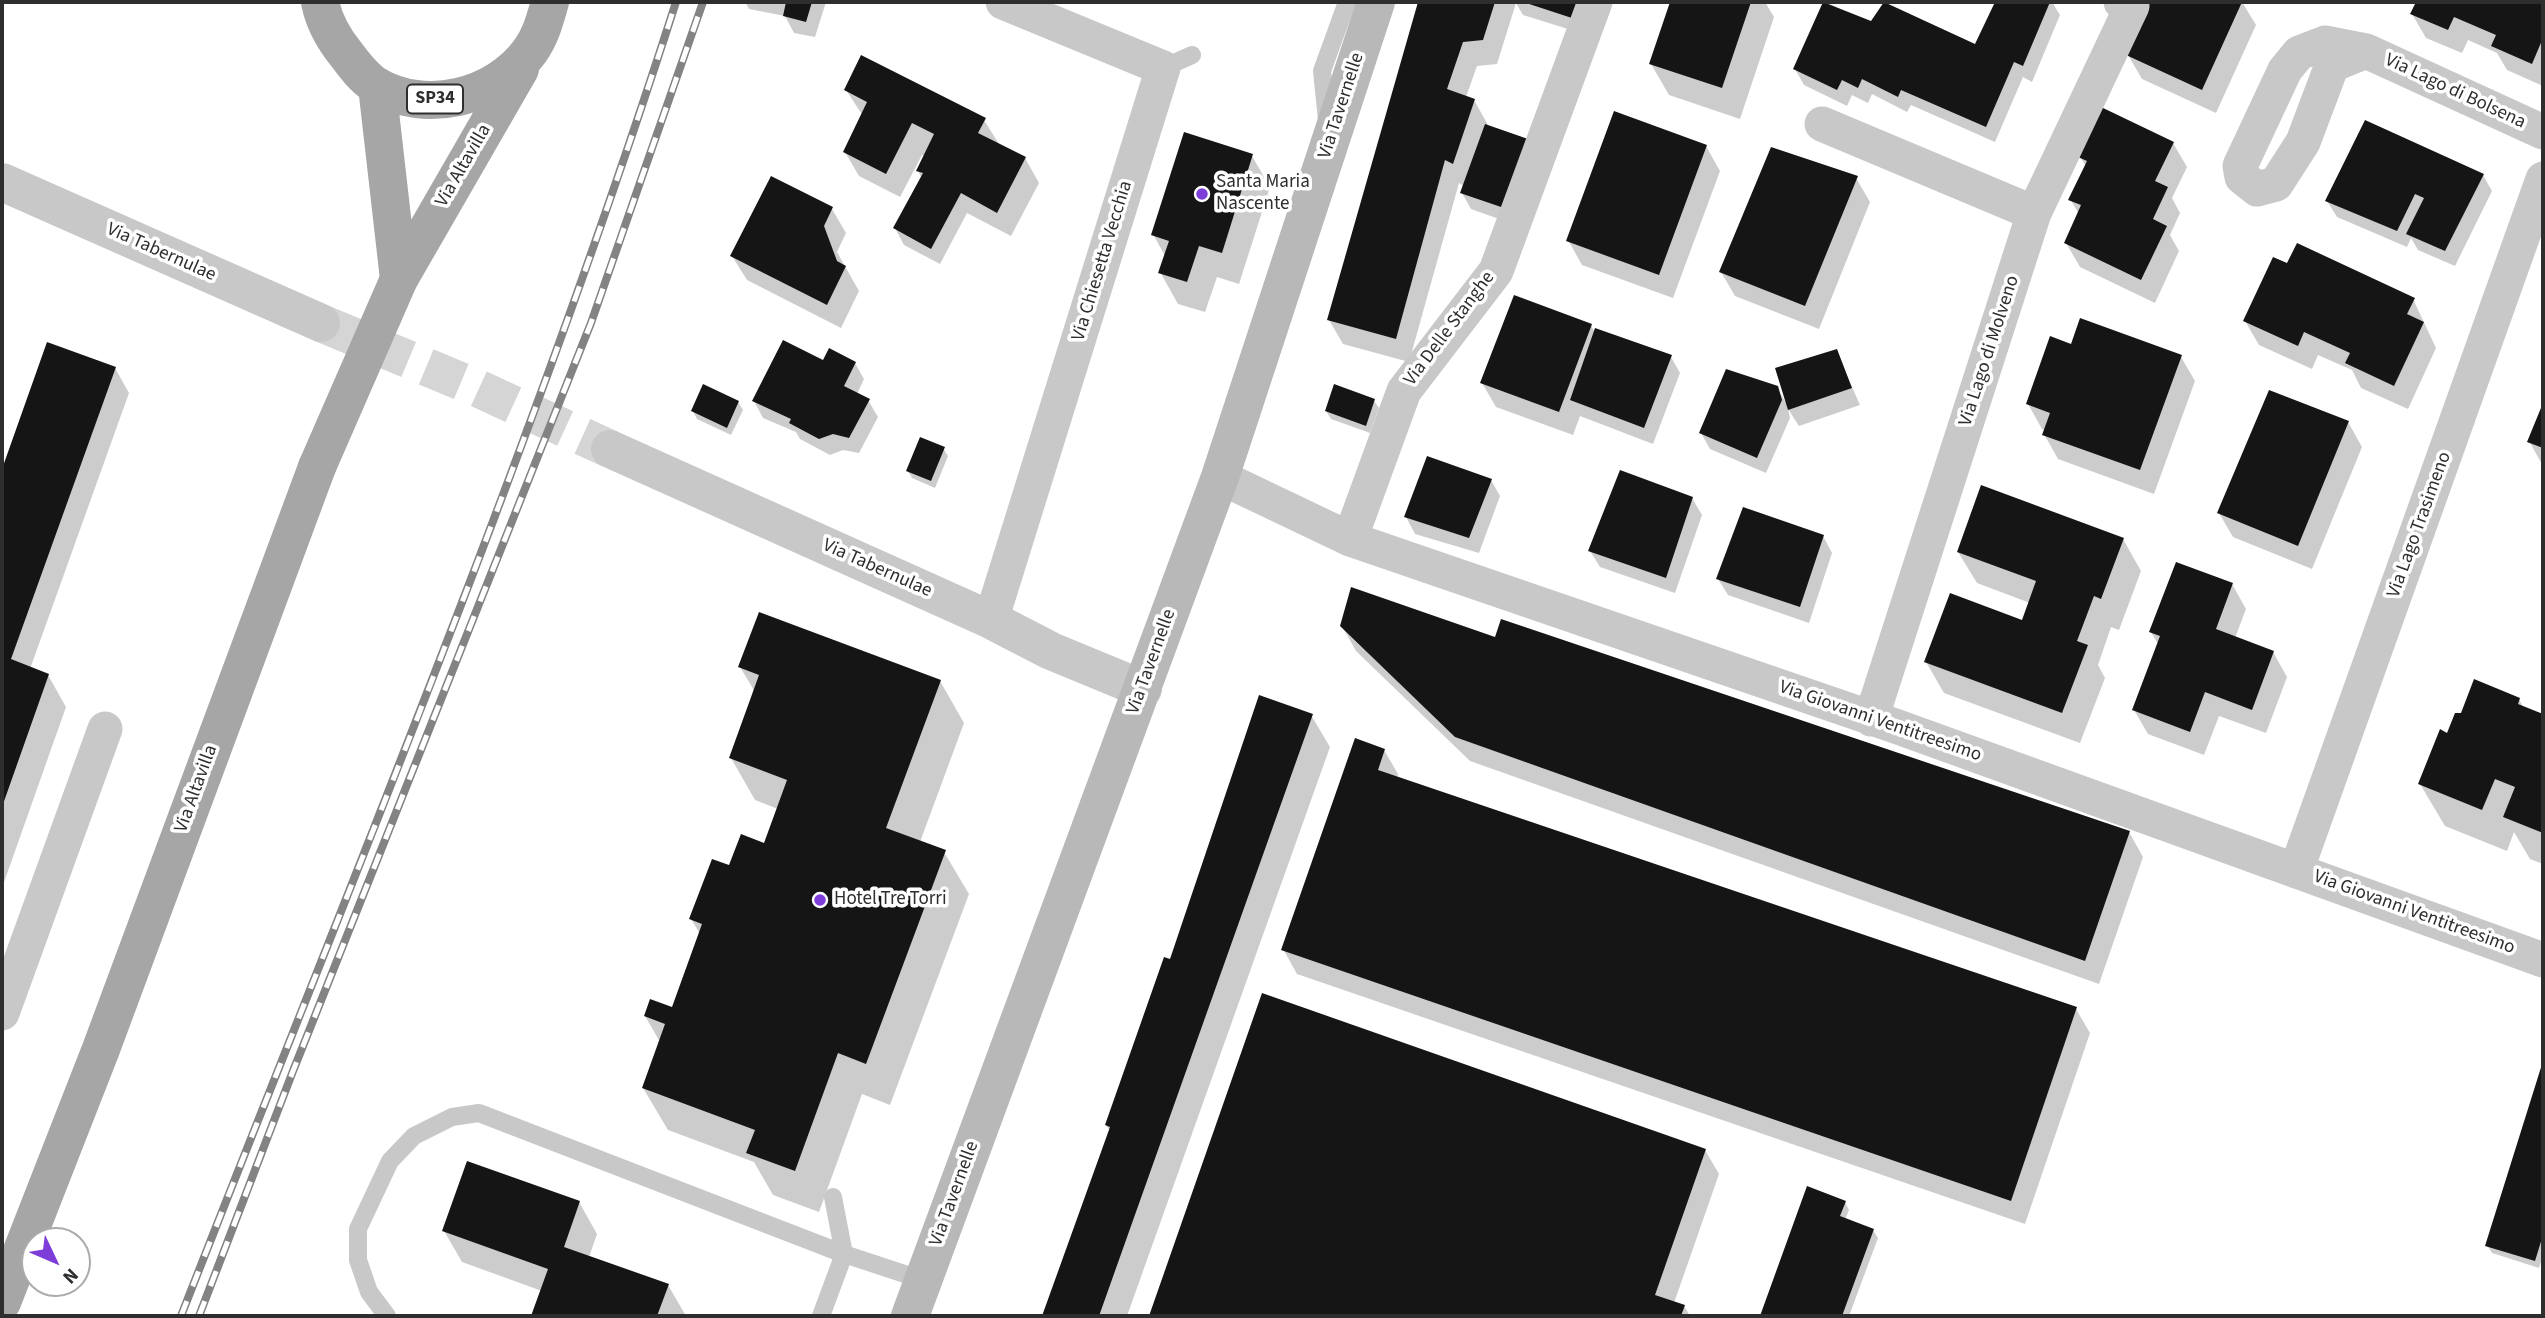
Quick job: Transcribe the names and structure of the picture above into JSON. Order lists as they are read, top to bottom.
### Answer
{
  "streets": {
    "main road": ["SP34", "Via Tavernelle", "Via Altavilla"],
    "street": [
      "Via Lago di Bolsena",
      "Via Tabernulae",
      "Via Chiesetta Vecchia",
      "Via Delle Stanghe",
      "Via Lago di Molveno",
      "Via Lago Trasimeno",
      "Via Giovanni Ventitreesimo"
    ]
  },
  "crossings": [
    ["SP34", "Via Altavilla"],
    ["Via Tavernelle", "Via Tabernulae"],
    ["Via Tavernelle", "Via Giovanni Ventitreesimo"],
    ["Via Tabernulae", "Via Chiesetta Vecchia"],
    ["Via Delle Stanghe", "Via Giovanni Ventitreesimo"],
    ["Via Lago di Molveno", "Via Giovanni Ventitreesimo"],
    ["Via Lago Trasimeno", "Via Giovanni Ventitreesimo"]
  ],
  "places": ["Santa Maria Nascente", "Hotel Tre Torri"],
  "north": "bottom right"
}
